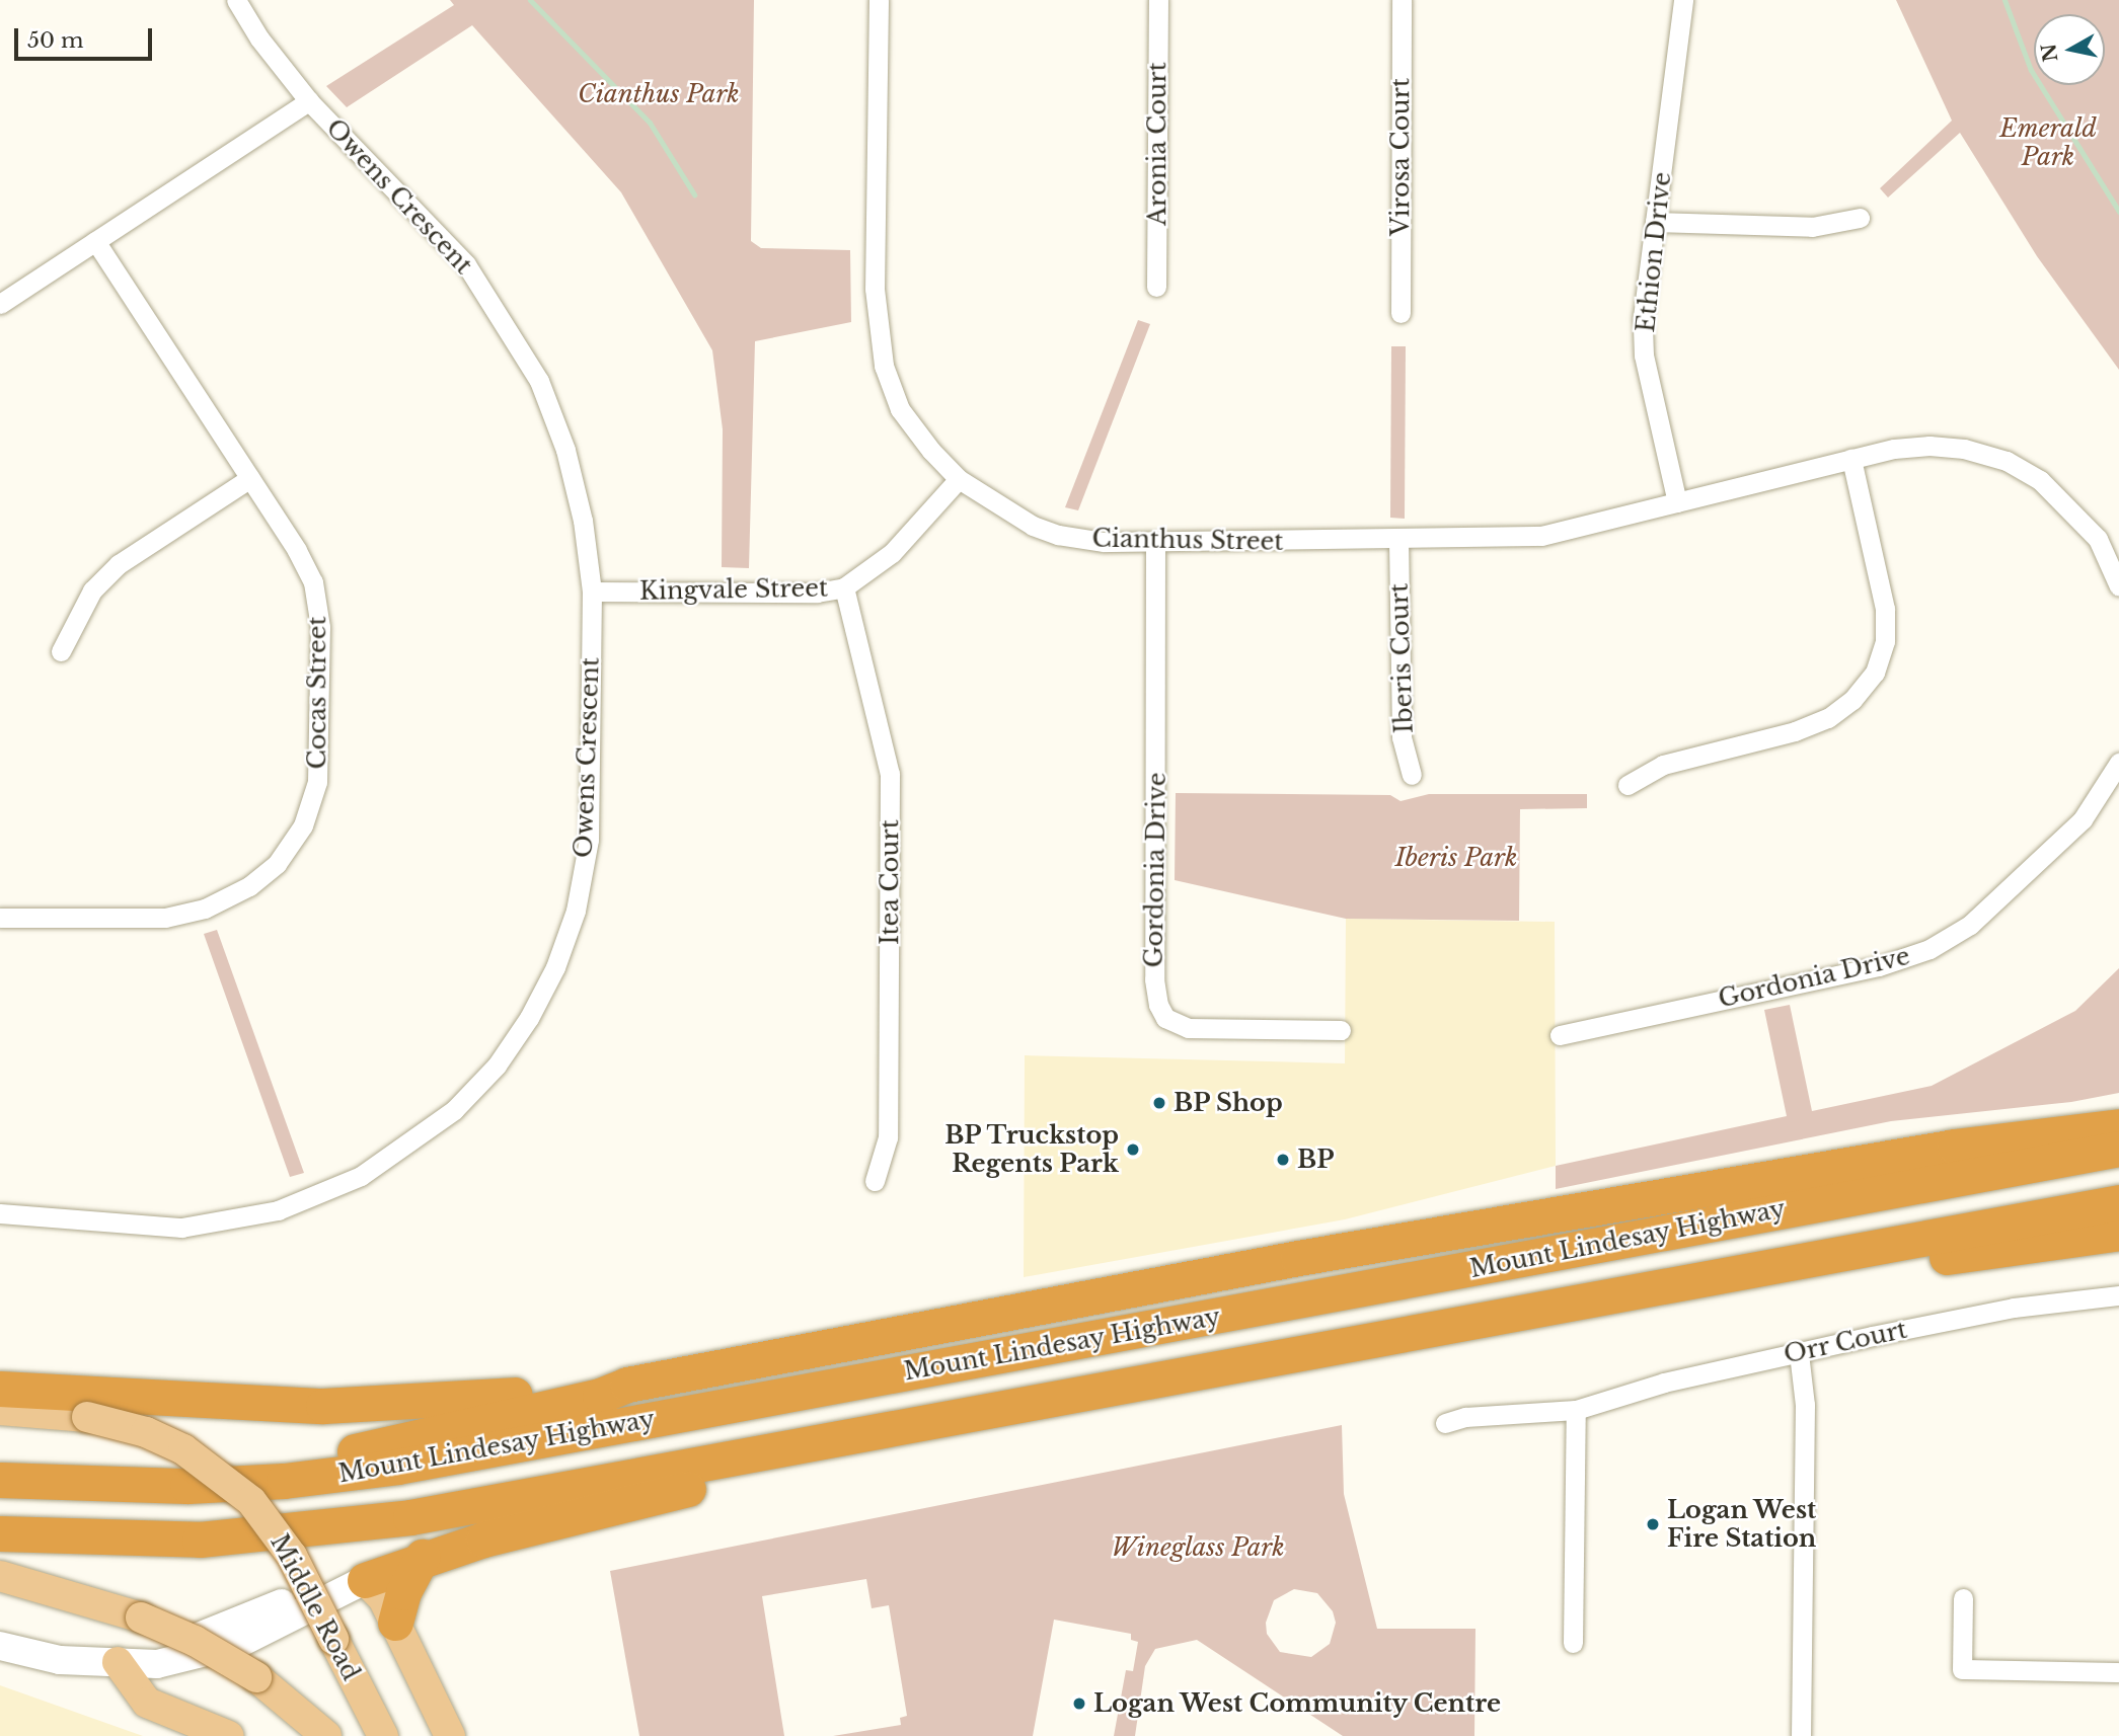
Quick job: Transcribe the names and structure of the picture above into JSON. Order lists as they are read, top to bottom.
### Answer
{
  "streets": {
    "highway": ["Mount Lindesay Highway"],
    "main road": ["Middle Road"],
    "street": [
      "Aronia Court",
      "Virosa Court",
      "Owens Crescent",
      "Ethion Drive",
      "Cianthus Street",
      "Kingvale Street",
      "Iberis Court",
      "Cocas Street",
      "Gordonia Drive",
      "Itea Court",
      "Orr Court"
    ]
  },
  "crossings": [
    ["Owens Crescent", "Kingvale Street"],
    ["Owens Crescent", "Cocas Street"],
    ["Ethion Drive", "Cianthus Street"],
    ["Cianthus Street", "Kingvale Street"],
    ["Cianthus Street", "Iberis Court"],
    ["Cianthus Street", "Gordonia Drive"],
    ["Kingvale Street", "Itea Court"]
  ],
  "parks": [
    "Cianthus Park",
    "Emerald Park",
    "Iberis Park",
    "Wineglass Park"
  ],
  "places": [
    "BP Shop",
    "BP Truckstop Regents Park",
    "BP",
    "Logan West Fire Station",
    "Logan West Community Centre"
  ],
  "scale_bar": "50 m",
  "north": "left"
}
